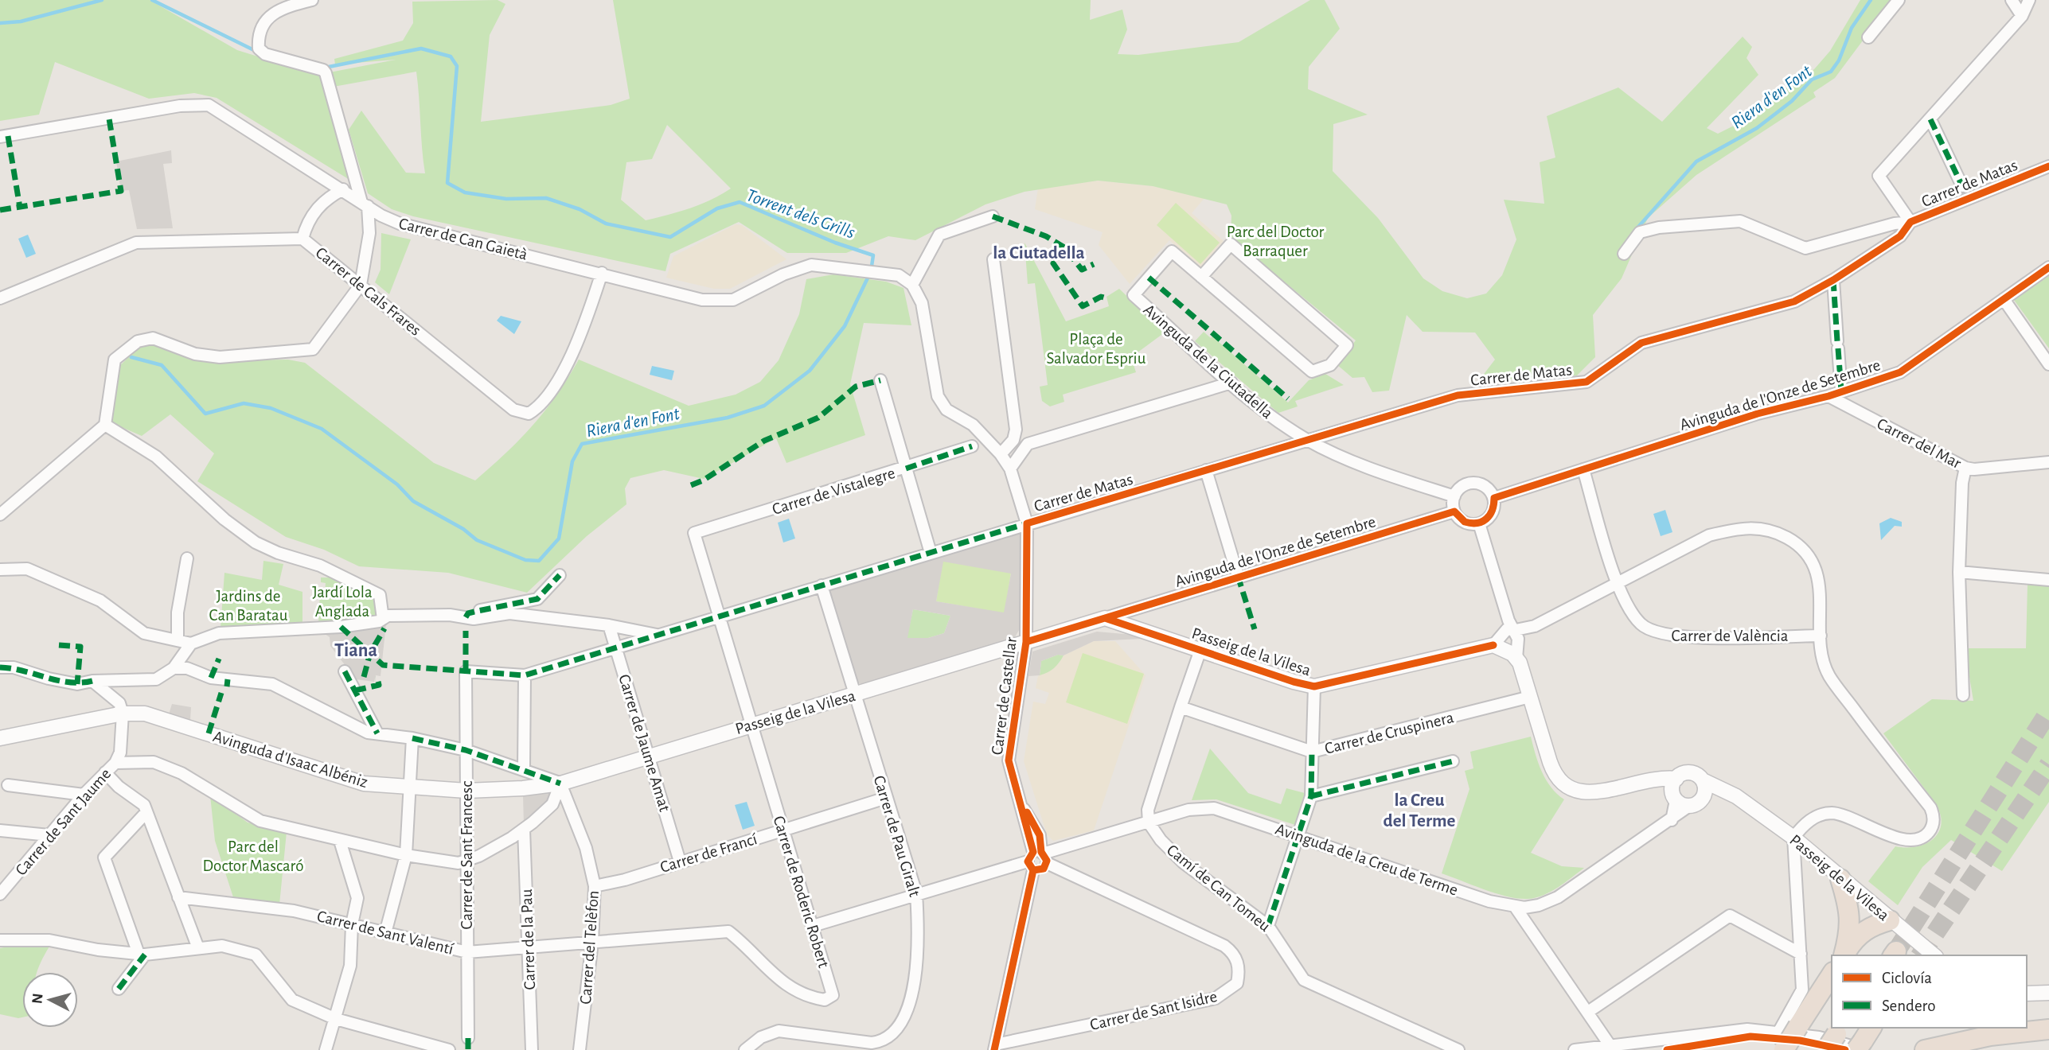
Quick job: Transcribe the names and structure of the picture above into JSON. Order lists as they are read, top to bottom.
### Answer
{
  "streets": {
    "street": [
      "Carrer de Matas",
      "Carrer de Can Gaietà",
      "Carrer de Cals Frares",
      "Avinguda de la Ciutadella",
      "Avinguda de l'Onze de Setembre",
      "Carrer del Mar",
      "Carrer de Vistalegre",
      "Carrer de València",
      "Passeig de la Vilesa",
      "Carrer de Castellar",
      "Carrer de Cruspinera",
      "Carrer de Jaume Amat",
      "Avinguda d'Isaac Albéniz",
      "Carrer de Sant Jaume",
      "Carrer de Pau Giralt",
      "Carrer de Francí",
      "Carrer de Sant Francesc",
      "Avinguda de la Creu de Terme",
      "Camí de Can Tomeu",
      "Carrer de Roderic Robert",
      "Carrer de Sant Valentí",
      "Carrer de la Pau",
      "Carrer del Telèfon",
      "Carrer de Sant Isidre"
    ]
  },
  "crossings": [
    ["Carrer de Matas", "Avinguda de la Ciutadella"],
    ["Carrer de Matas", "Carrer de Castellar"],
    ["Carrer de Matas", "Carrer de Jaume Amat"],
    ["Carrer de Matas", "Carrer de Pau Giralt"],
    ["Carrer de Matas", "Carrer de Sant Francesc"],
    ["Carrer de Matas", "Carrer de Roderic Robert"],
    ["Carrer de Can Gaietà", "Carrer de Cals Frares"],
    ["Carrer de Can Gaietà", "Carrer de Castellar"],
    ["Avinguda de la Ciutadella", "Avinguda de l'Onze de Setembre"],
    ["Avinguda de l'Onze de Setembre", "Carrer del Mar"],
    ["Avinguda de l'Onze de Setembre", "Carrer de València"],
    ["Avinguda de l'Onze de Setembre", "Passeig de la Vilesa"],
    ["Carrer de Vistalegre", "Carrer de Roderic Robert"],
    ["Passeig de la Vilesa", "Carrer de Castellar"],
    ["Passeig de la Vilesa", "Carrer de Jaume Amat"],
    ["Passeig de la Vilesa", "Avinguda d'Isaac Albéniz"],
    ["Passeig de la Vilesa", "Carrer de Pau Giralt"],
    ["Passeig de la Vilesa", "Carrer de Roderic Robert"],
    ["Passeig de la Vilesa", "Carrer del Telèfon"],
    ["Carrer de Castellar", "Avinguda de la Creu de Terme"],
    ["Carrer de Castellar", "Carrer de Sant Isidre"],
    ["Carrer de Jaume Amat", "Carrer de Francí"],
    ["Avinguda d'Isaac Albéniz", "Carrer de Sant Jaume"],
    ["Avinguda d'Isaac Albéniz", "Carrer de Sant Francesc"],
    ["Avinguda d'Isaac Albéniz", "Carrer del Telèfon"],
    ["Carrer de Pau Giralt", "Carrer de Francí"],
    ["Carrer de Pau Giralt", "Avinguda de la Creu de Terme"],
    ["Carrer de Francí", "Carrer de Roderic Robert"],
    ["Carrer de Francí", "Carrer del Telèfon"],
    ["Carrer de Sant Francesc", "Carrer de Sant Valentí"],
    ["Avinguda de la Creu de Terme", "Camí de Can Tomeu"],
    ["Avinguda de la Creu de Terme", "Carrer de Roderic Robert"],
    ["Avinguda de la Creu de Terme", "Carrer de Sant Isidre"],
    ["Carrer de Roderic Robert", "Carrer de Sant Valentí"],
    ["Carrer de Roderic Robert", "Carrer del Telèfon"],
    ["Carrer de Sant Valentí", "Carrer de la Pau"],
    ["Carrer de Sant Valentí", "Carrer del Telèfon"]
  ],
  "districts": ["la Ciutadella", "Tiana", "la Creu del Terme"],
  "water": ["Riera d'en Font", "Torrent dels Grills"],
  "parks": [
    "Parc del Doctor Barraquer",
    "Plaça de Salvador Espriu",
    "Jardí Lola Anglada",
    "Jardins de Can Baratau",
    "Parc del Doctor Mascaró"
  ],
  "legend": ["Ciclovía", "Sendero"],
  "north": "left"
}
